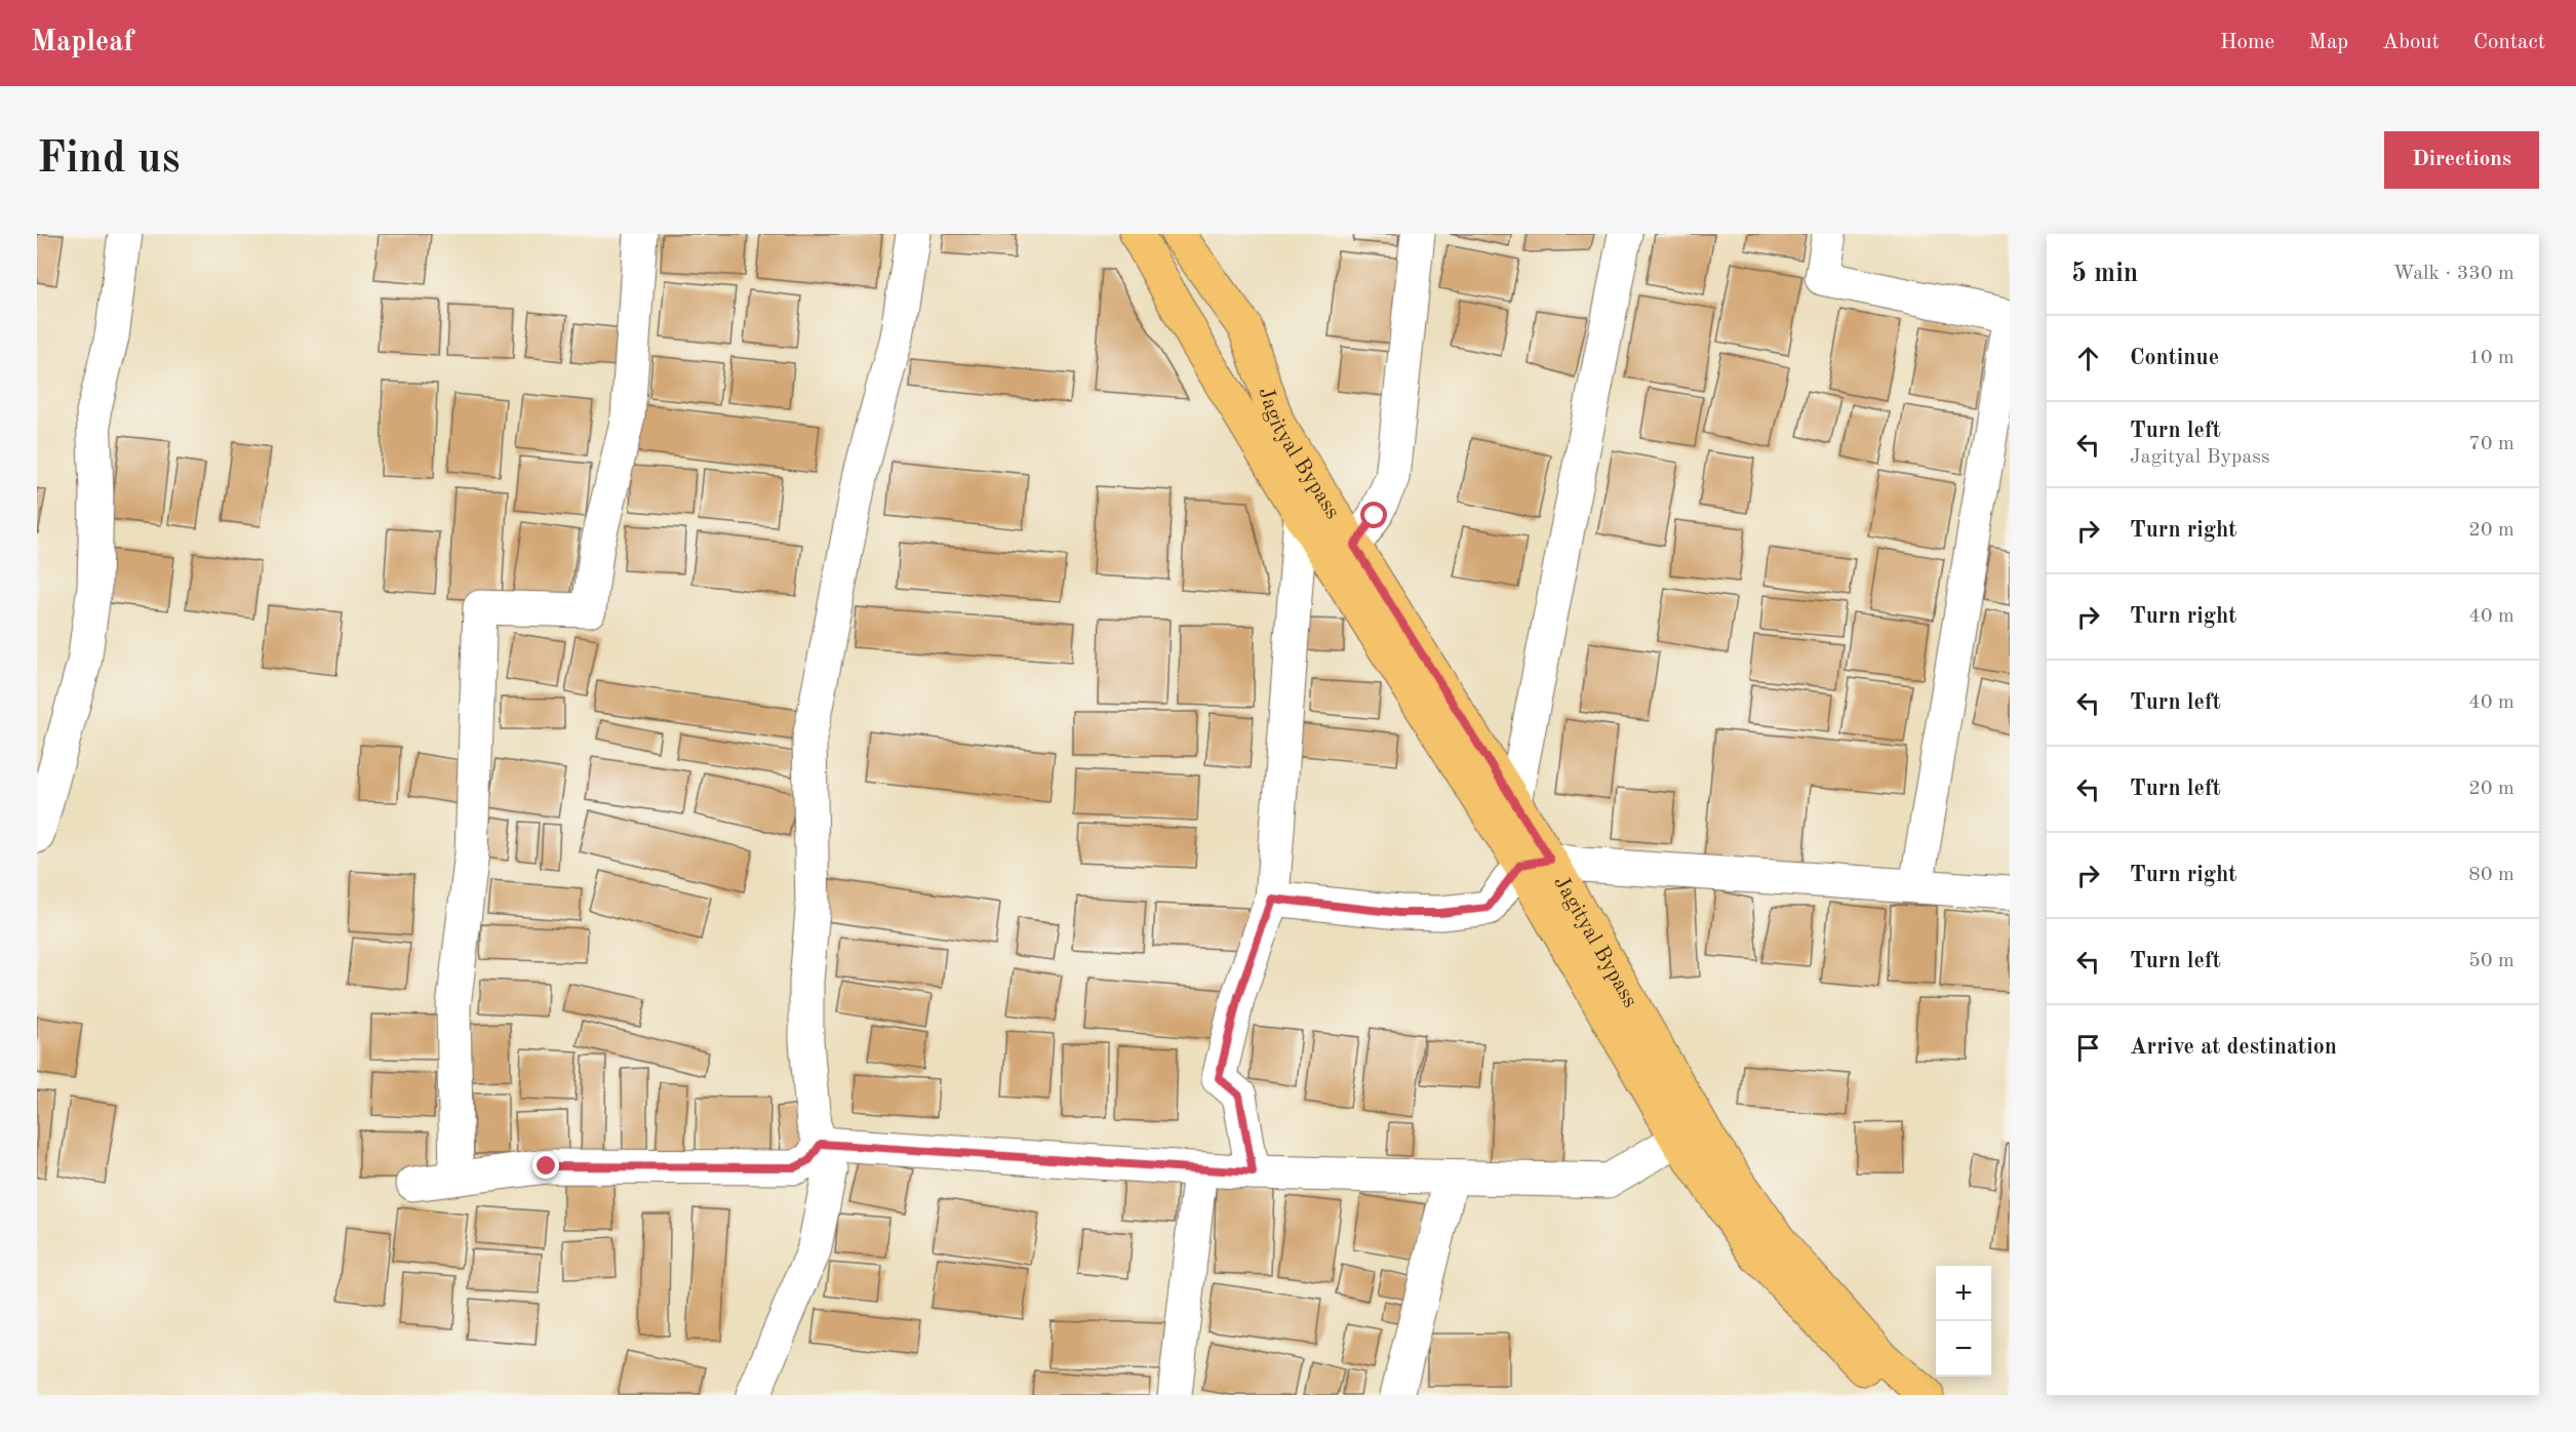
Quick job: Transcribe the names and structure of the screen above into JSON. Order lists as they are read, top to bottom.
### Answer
{
  "streets": {
    "main road": ["Jagityal Bypass"]
  },
  "page": {
    "header": "Mapleaf",
    "nav": [
      "Home",
      "Map",
      "About",
      "Contact"
    ],
    "buttons": "Directions",
    "title": "Find us",
    "heading": ["5 min", "Walk · 330 m"],
    "list": [
      ["Continue", "10 m"],
      ["Turn left", "Jagityal Bypass", "70 m"],
      ["Turn right", "20 m"],
      ["Turn right", "40 m"],
      ["Turn left", "40 m"],
      ["Turn left", "20 m"],
      ["Turn right", "80 m"],
      ["Turn left", "50 m"],
      "Arrive at destination"
    ],
    "map_buttons": ["+", "−"]
  }
}
